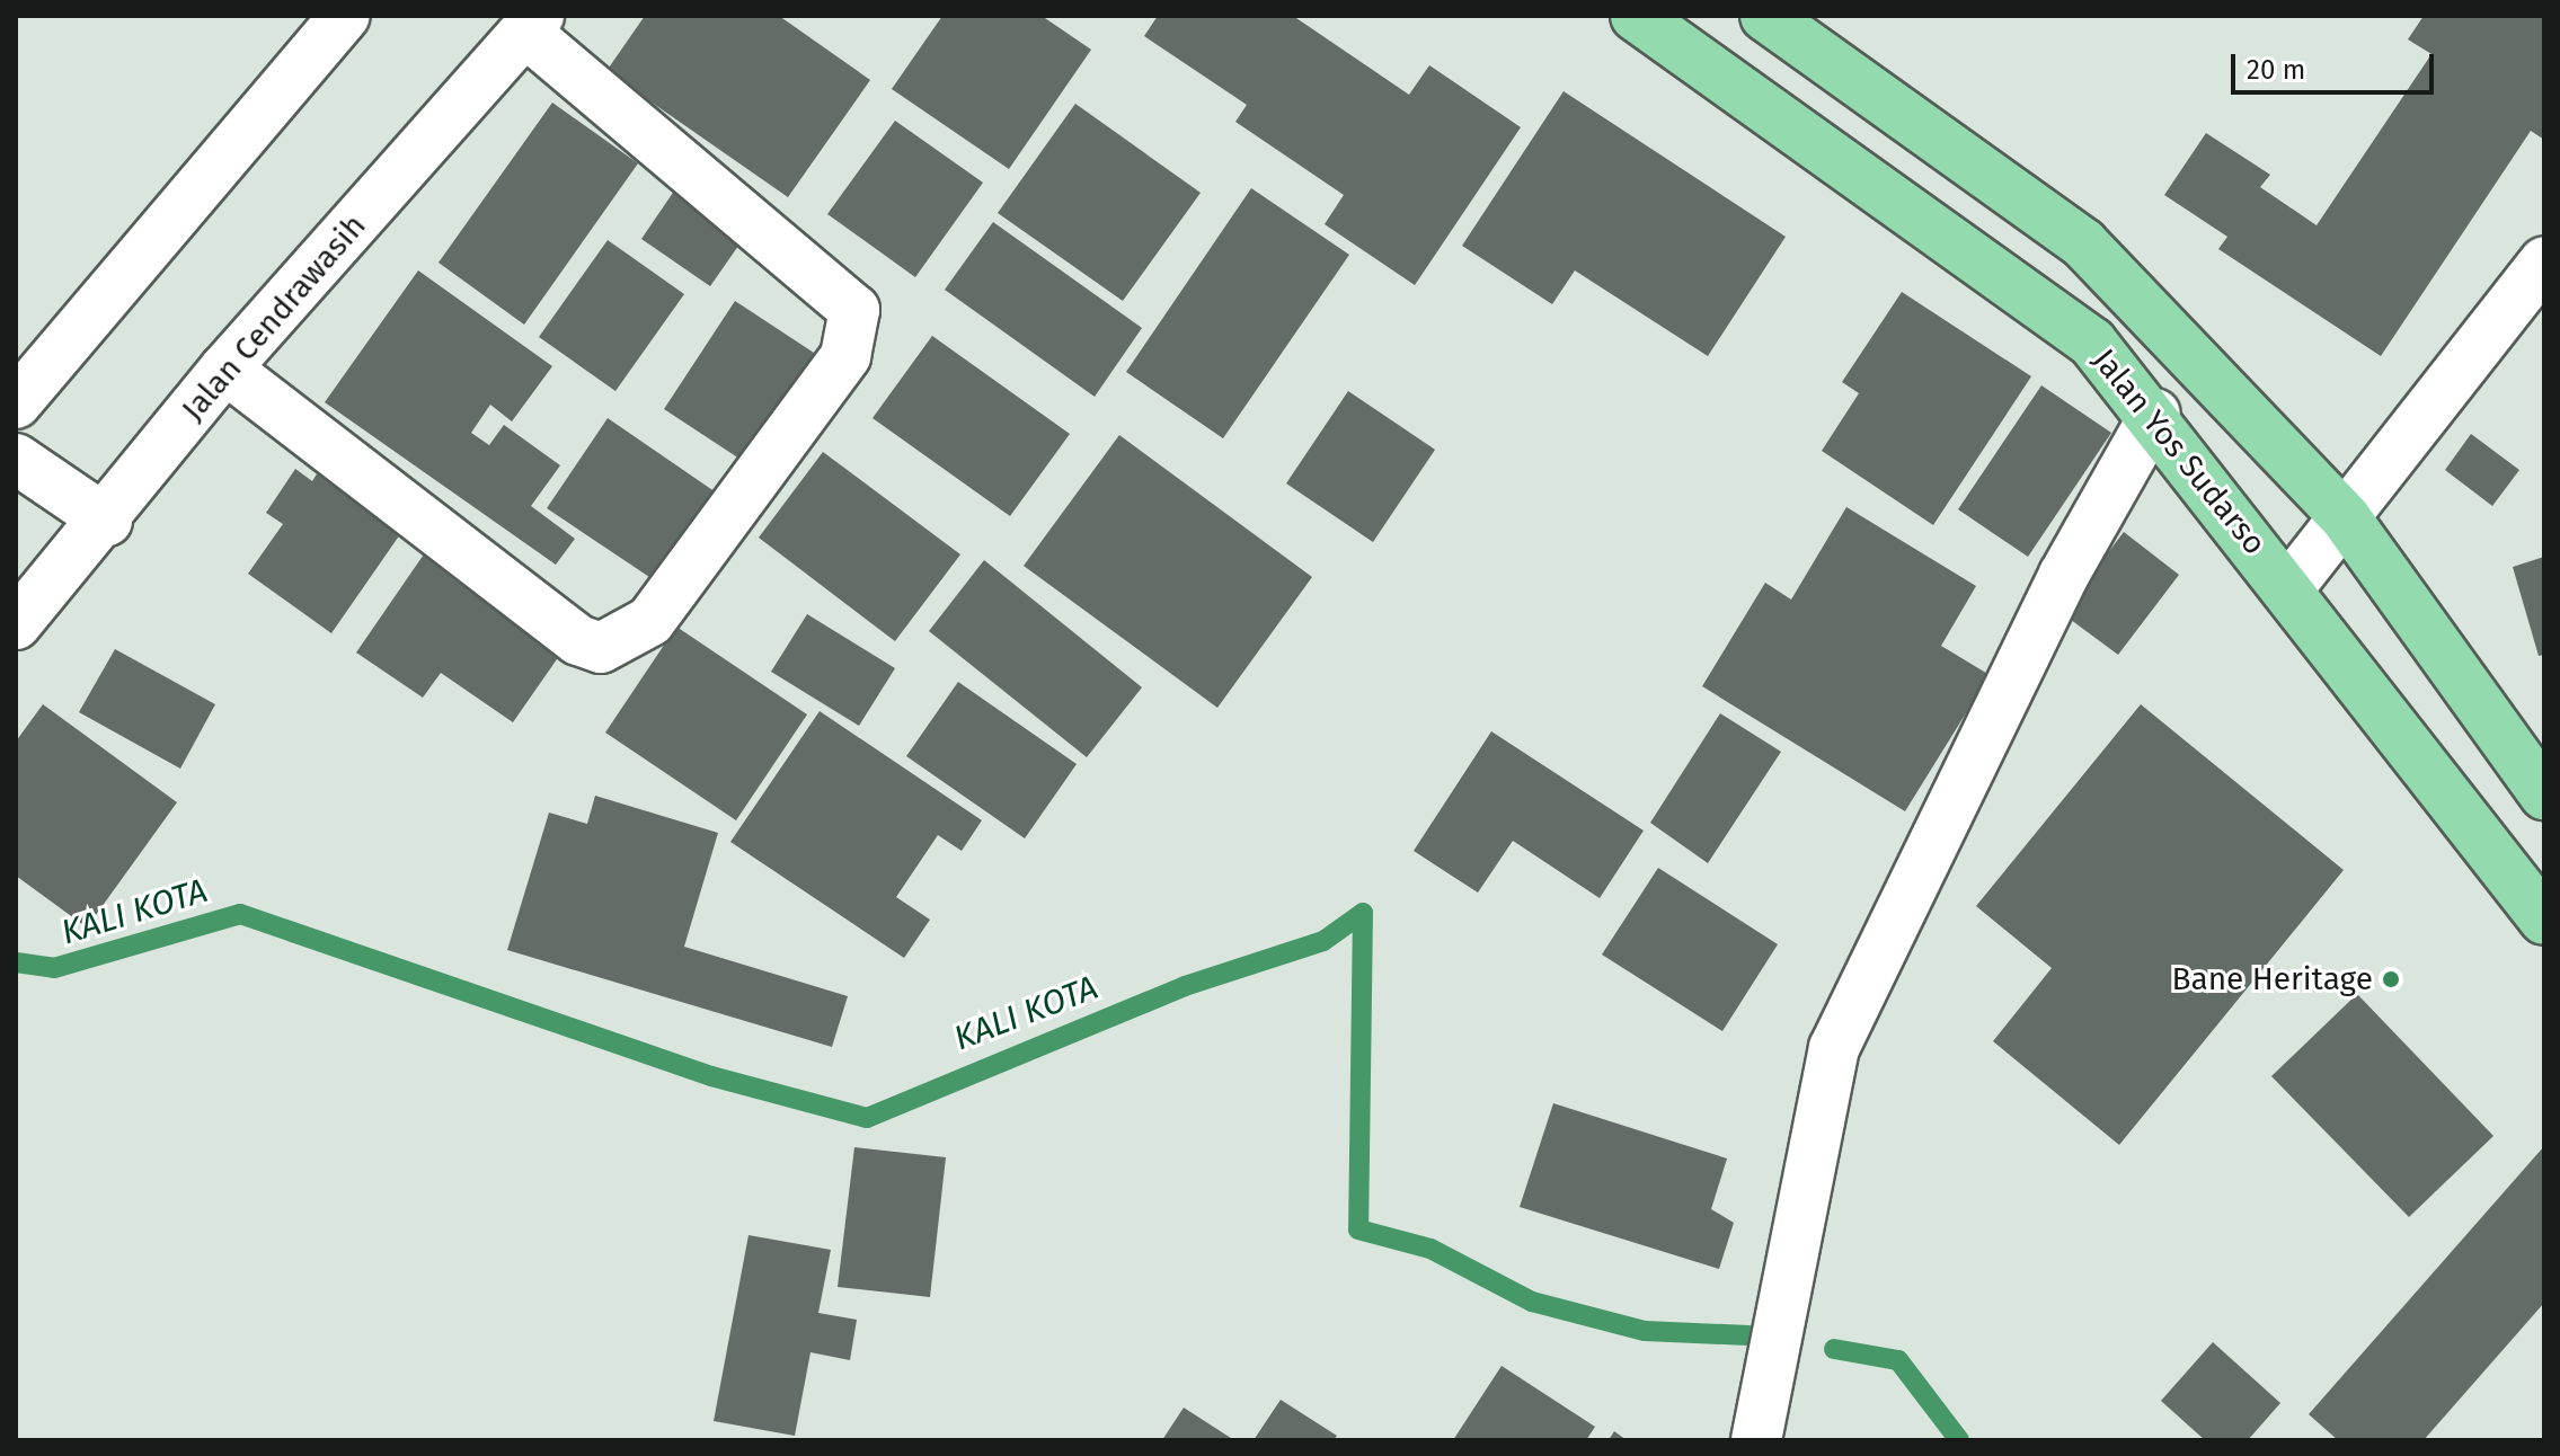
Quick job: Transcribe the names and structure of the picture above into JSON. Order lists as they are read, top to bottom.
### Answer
{
  "streets": {
    "highway": ["Jalan Yos Sudarso"],
    "street": ["Jalan Cendrawasih"]
  },
  "water": ["KALI KOTA"],
  "places": ["Bane Heritage"],
  "scale_bar": "20 m"
}
